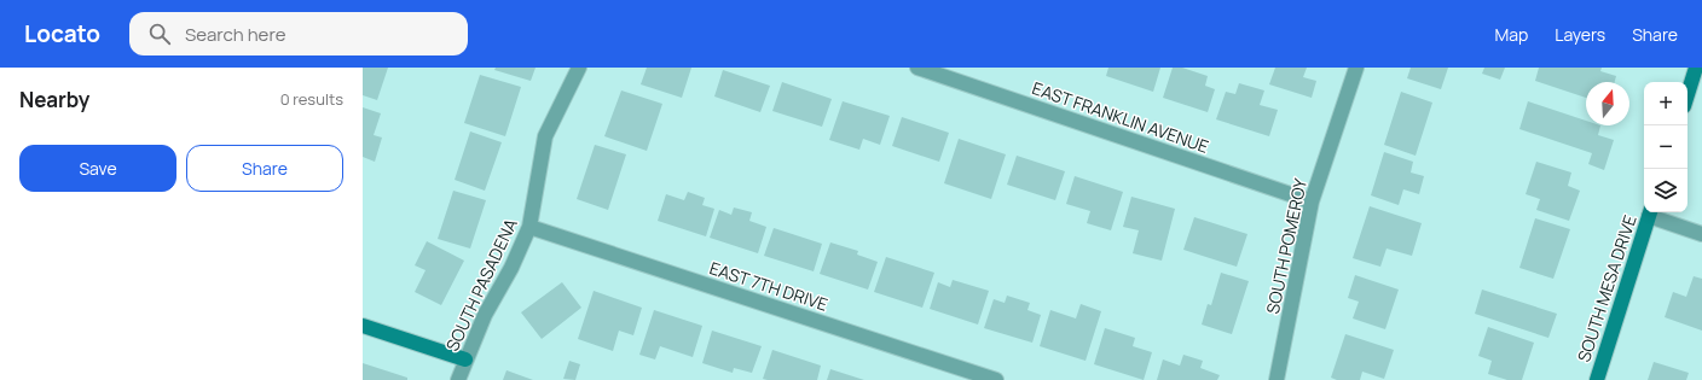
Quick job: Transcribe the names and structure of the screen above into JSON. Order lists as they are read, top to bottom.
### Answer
{
  "streets": {
    "main road": ["SOUTH MESA DRIVE"],
    "street": [
      "EAST FRANKLIN AVENUE",
      "SOUTH POMEROY",
      "SOUTH PASADENA",
      "EAST 7TH DRIVE"
    ]
  },
  "crossings": [
    ["EAST FRANKLIN AVENUE", "SOUTH POMEROY"],
    ["SOUTH PASADENA", "EAST 7TH DRIVE"]
  ],
  "north": "top",
  "page": {
    "header": "Locato",
    "search": "Search here",
    "nav": ["Map", "Layers", "Share"],
    "heading": ["Nearby", "0 results"],
    "map_buttons": ["+", "−"],
    "buttons": ["Save", "Share"]
  }
}
